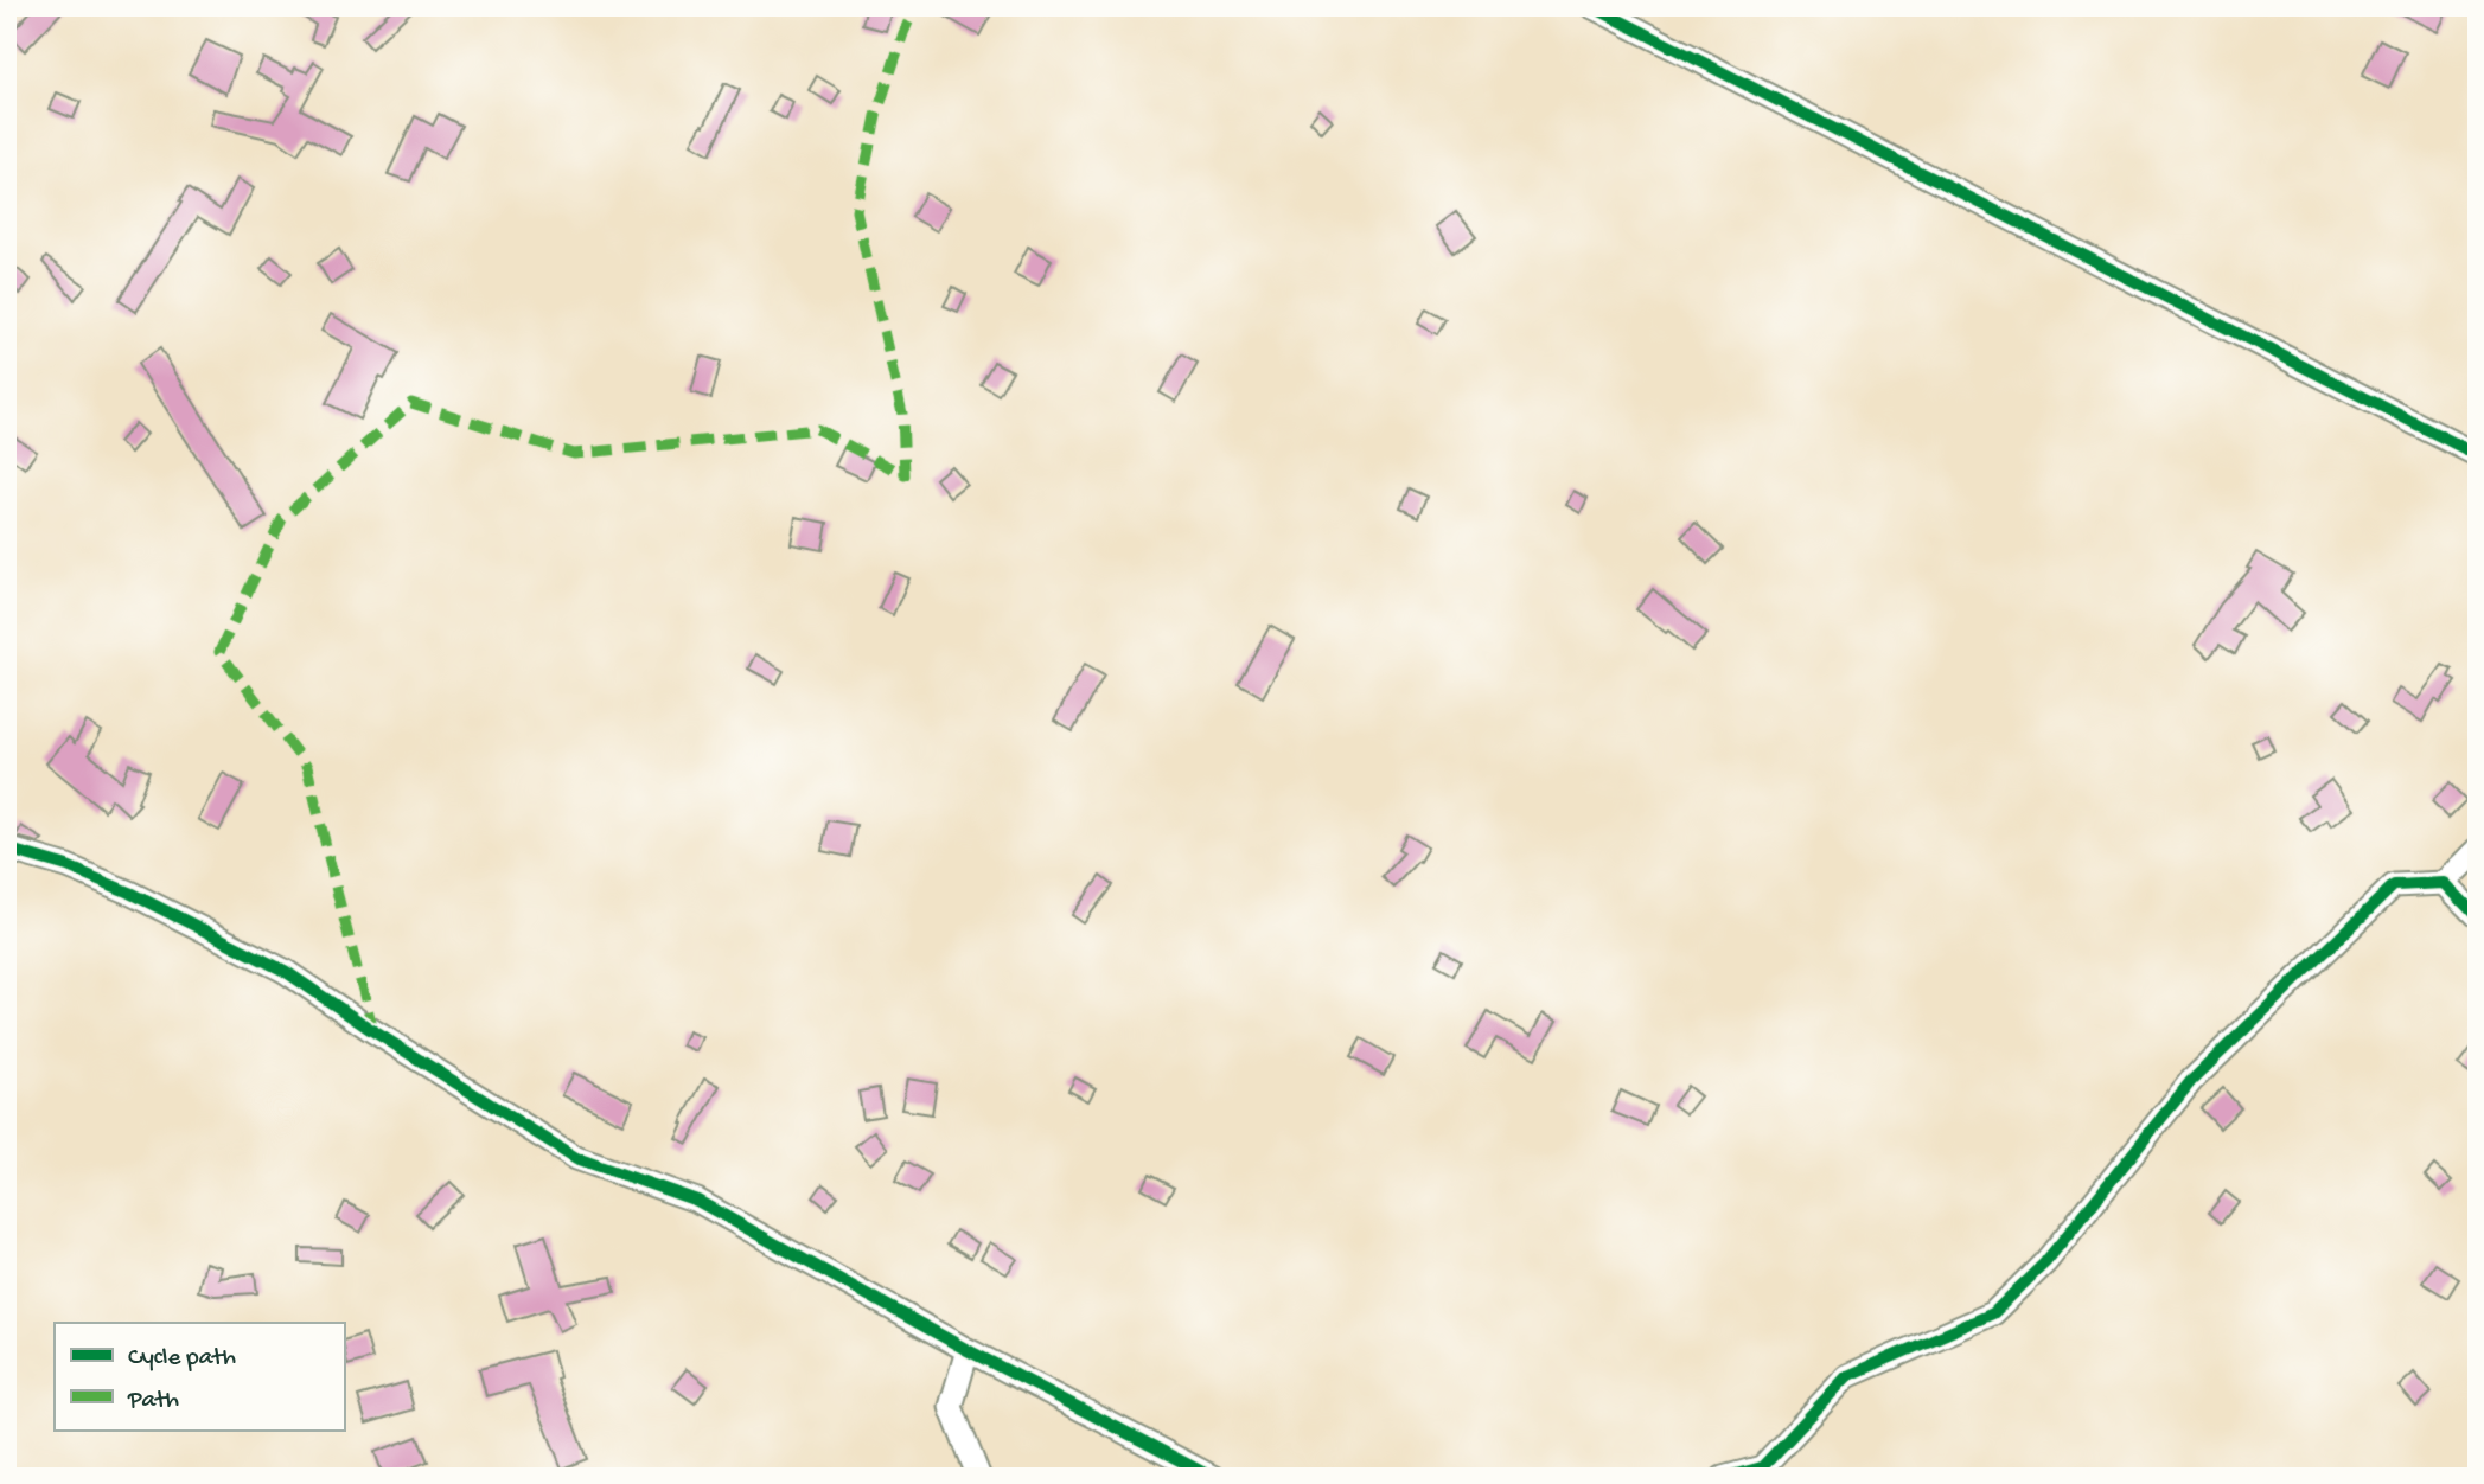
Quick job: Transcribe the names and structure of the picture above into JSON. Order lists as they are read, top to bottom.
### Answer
{
  "legend": ["Cycle path", "Path"]
}
